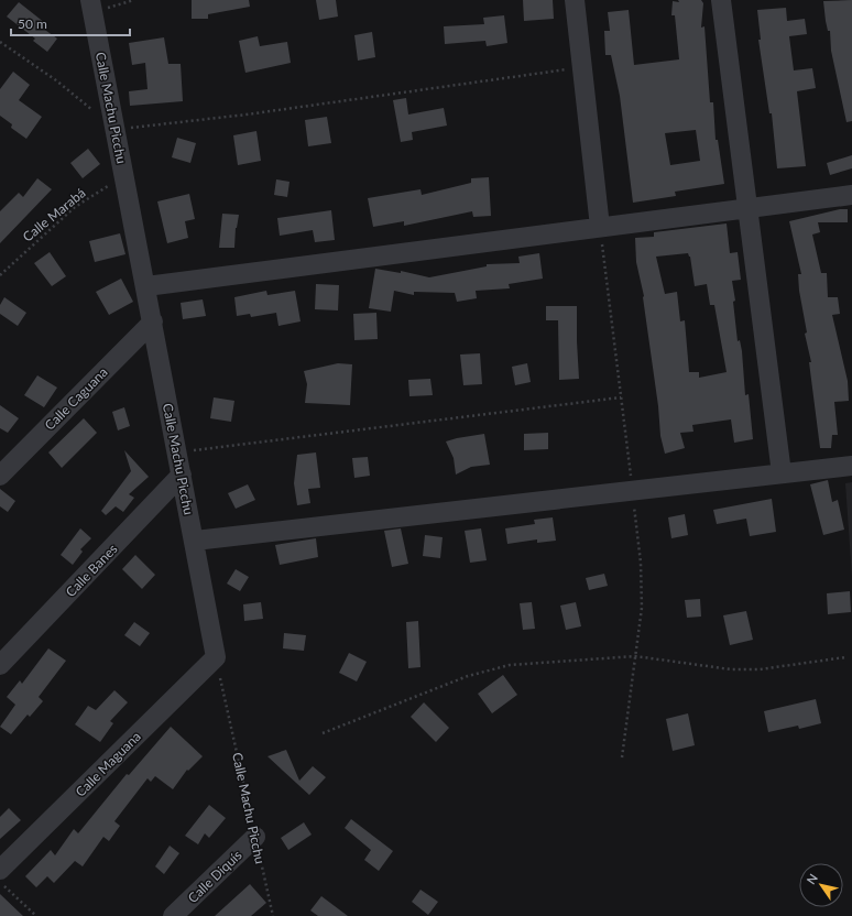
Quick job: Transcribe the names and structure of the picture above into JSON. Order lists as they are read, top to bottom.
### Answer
{
  "streets": {
    "street": [
      "Calle Machu Picchu",
      "Calle Caguana",
      "Calle Banes",
      "Calle Maguana",
      "Calle Diquís"
    ],
    "path": ["Calle Marabá"]
  },
  "crossings": [
    ["Calle Machu Picchu", "Calle Marabá"],
    ["Calle Machu Picchu", "Calle Caguana"],
    ["Calle Machu Picchu", "Calle Banes"],
    ["Calle Machu Picchu", "Calle Maguana"],
    ["Calle Machu Picchu", "Calle Diquís"]
  ],
  "scale_bar": "50 m",
  "north": "top left"
}
